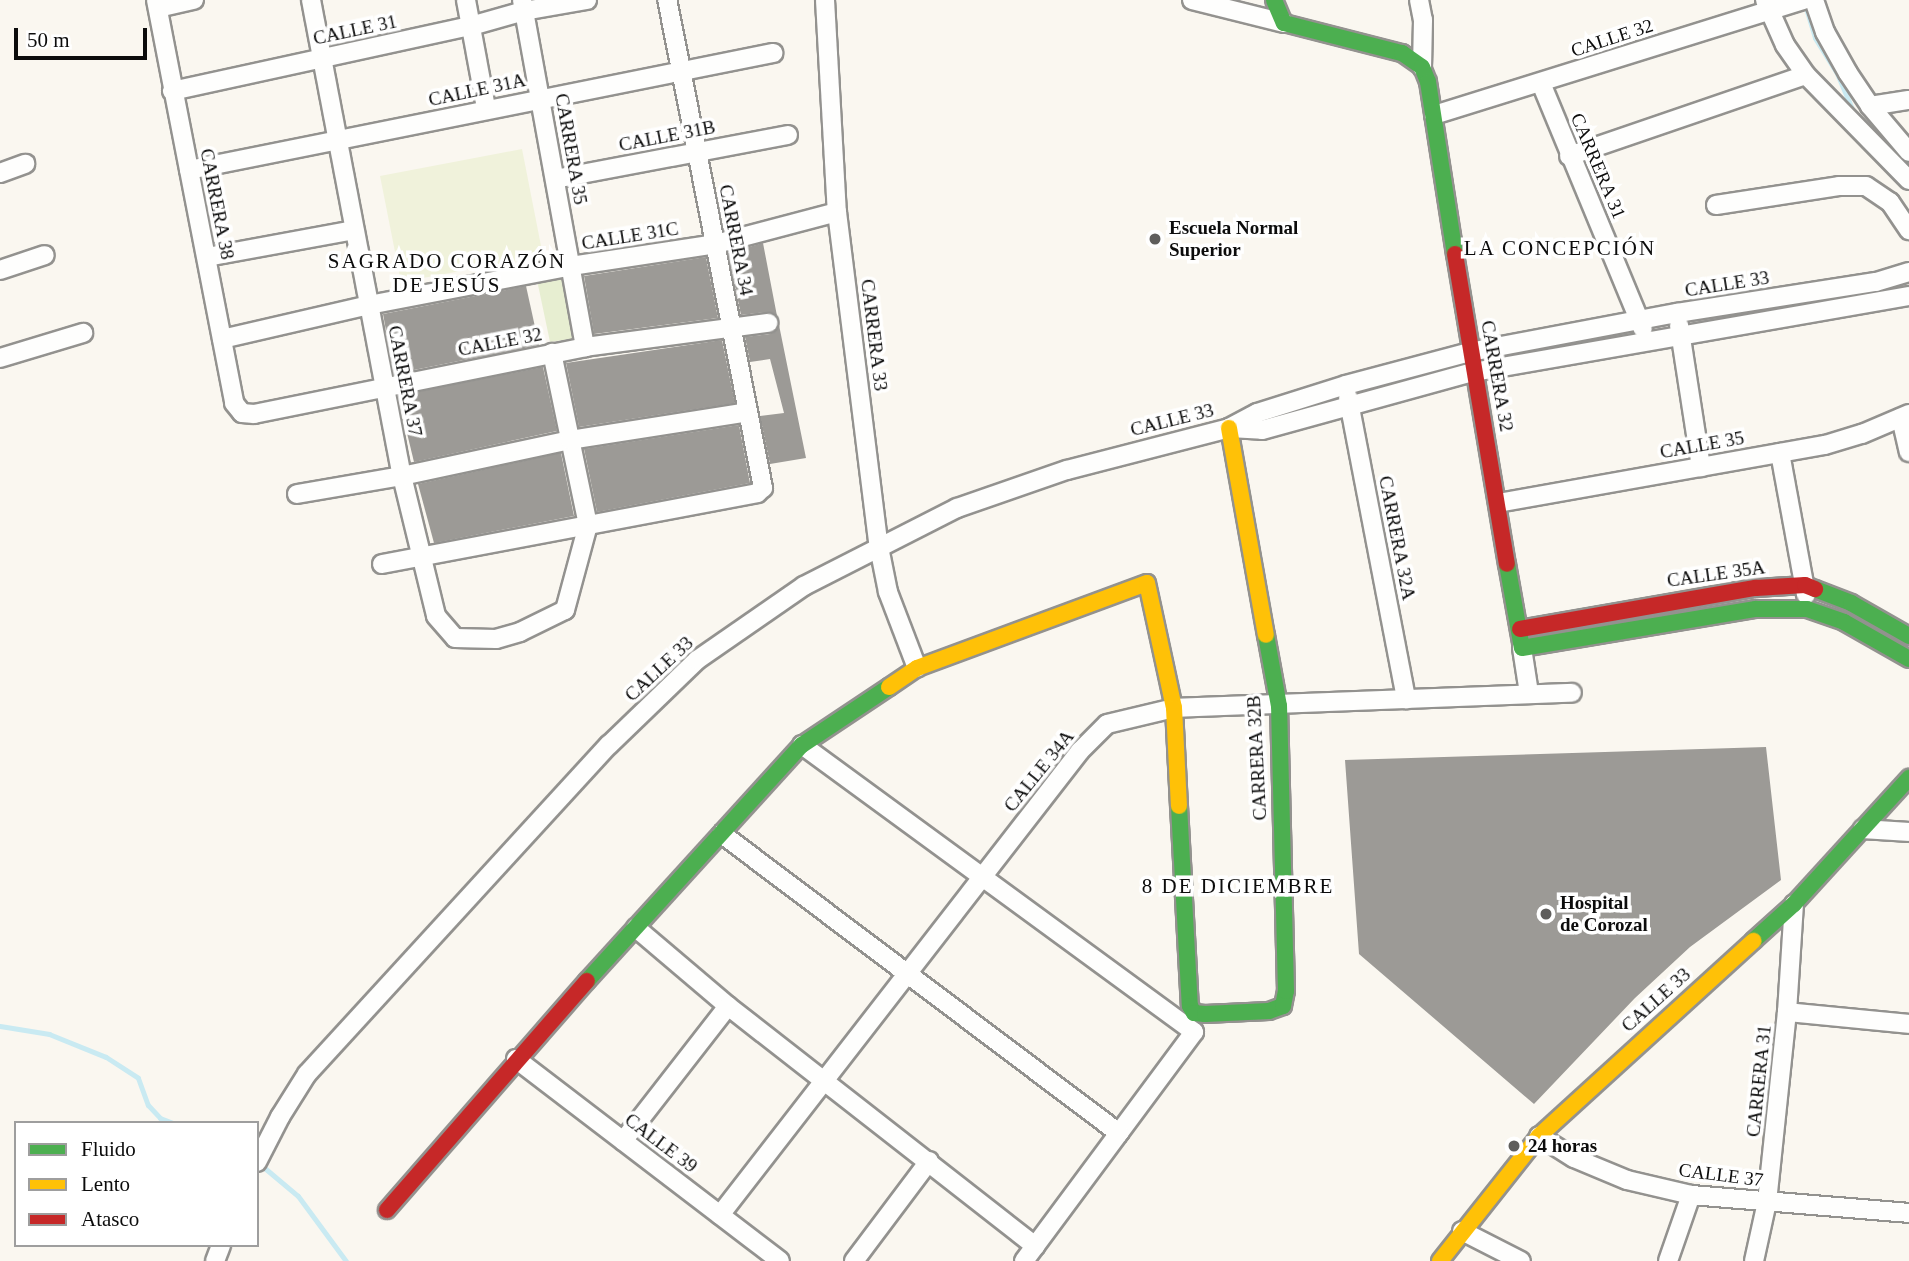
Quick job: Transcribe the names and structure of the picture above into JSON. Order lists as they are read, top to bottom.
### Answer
{
  "streets": {
    "street": [
      "CALLE 31",
      "CALLE 32",
      "CALLE 31A",
      "CALLE 31B",
      "CARRERA 35",
      "CARRERA 31",
      "CARRERA 38",
      "CALLE 31C",
      "CARRERA 34",
      "CALLE 33",
      "CARRERA 33",
      "CARRERA 32",
      "CARRERA 37",
      "CALLE 35",
      "CARRERA 32A",
      "CALLE 35A",
      "CARRERA 32B",
      "CALLE 34A",
      "CALLE 39",
      "CALLE 37"
    ]
  },
  "crossings": [
    ["CALLE 31", "CARRERA 35"],
    ["CALLE 31", "CARRERA 38"],
    ["CALLE 31", "CARRERA 37"],
    ["CALLE 32", "CARRERA 35"],
    ["CALLE 32", "CARRERA 31"],
    ["CALLE 32", "CARRERA 38"],
    ["CALLE 32", "CARRERA 34"],
    ["CALLE 32", "CARRERA 32"],
    ["CALLE 32", "CARRERA 37"],
    ["CALLE 31A", "CARRERA 35"],
    ["CALLE 31A", "CARRERA 38"],
    ["CALLE 31A", "CARRERA 34"],
    ["CALLE 31A", "CARRERA 37"],
    ["CALLE 31B", "CARRERA 35"],
    ["CALLE 31B", "CARRERA 34"],
    ["CARRERA 35", "CALLE 31C"],
    ["CARRERA 31", "CALLE 33"],
    ["CARRERA 31", "CALLE 37"],
    ["CARRERA 38", "CALLE 31C"],
    ["CALLE 31C", "CARRERA 34"],
    ["CALLE 31C", "CARRERA 33"],
    ["CALLE 31C", "CARRERA 37"],
    ["CARRERA 34", "CARRERA 37"],
    ["CALLE 33", "CARRERA 33"],
    ["CALLE 33", "CARRERA 32"],
    ["CALLE 33", "CARRERA 32A"],
    ["CALLE 33", "CARRERA 32B"],
    ["CALLE 33", "CALLE 37"],
    ["CARRERA 32", "CALLE 35"],
    ["CARRERA 32", "CALLE 35A"],
    ["CARRERA 32", "CALLE 34A"],
    ["CARRERA 32A", "CALLE 34A"],
    ["CARRERA 32B", "CALLE 34A"],
    ["CALLE 34A", "CALLE 39"]
  ],
  "districts": ["LA CONCEPCIÓN", "SAGRADO CORAZÓN DE JESÚS", "8 DE DICIEMBRE"],
  "places": ["Escuela Normal Superior", "Hospital de Corozal", "24 horas"],
  "legend": ["Fluido", "Lento", "Atasco"],
  "scale_bar": "50 m"
}
